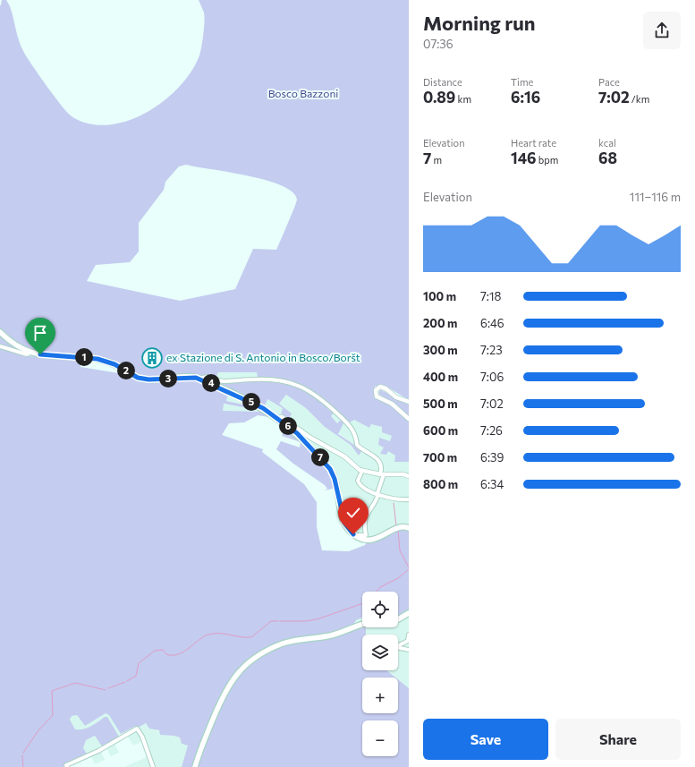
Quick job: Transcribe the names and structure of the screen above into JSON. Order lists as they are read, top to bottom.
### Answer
{
  "parks": ["Bosco Bazzoni"],
  "places": {
    "building": ["ex Stazione di S. Antonio in Bosco/Boršt"]
  },
  "page": {
    "heading": ["Morning run", "07:36"],
    "stats": [
      ["Distance", "0.89 km"],
      ["Time", "6:16"],
      ["Pace", "7:02 /km"],
      ["Elevation", "7 m"],
      ["Heart rate", "146 bpm"],
      ["kcal", "68"]
    ],
    "chart": ["Elevation", "111–116 m"],
    "list": [
      {
        "name": "100 m",
        "note": "7:18"
      },
      {
        "name": "200 m",
        "note": "6:46"
      },
      {
        "name": "300 m",
        "note": "7:23"
      },
      {
        "name": "400 m",
        "note": "7:06"
      },
      {
        "name": "500 m",
        "note": "7:02"
      },
      {
        "name": "600 m",
        "note": "7:26"
      },
      {
        "name": "700 m",
        "note": "6:39"
      },
      {
        "name": "800 m",
        "note": "6:34"
      }
    ],
    "pins": [
      "1",
      "2",
      "3",
      "4",
      "5",
      "6",
      "7"
    ],
    "map_buttons": ["+", "−"],
    "buttons": ["Save", "Share"]
  }
}
